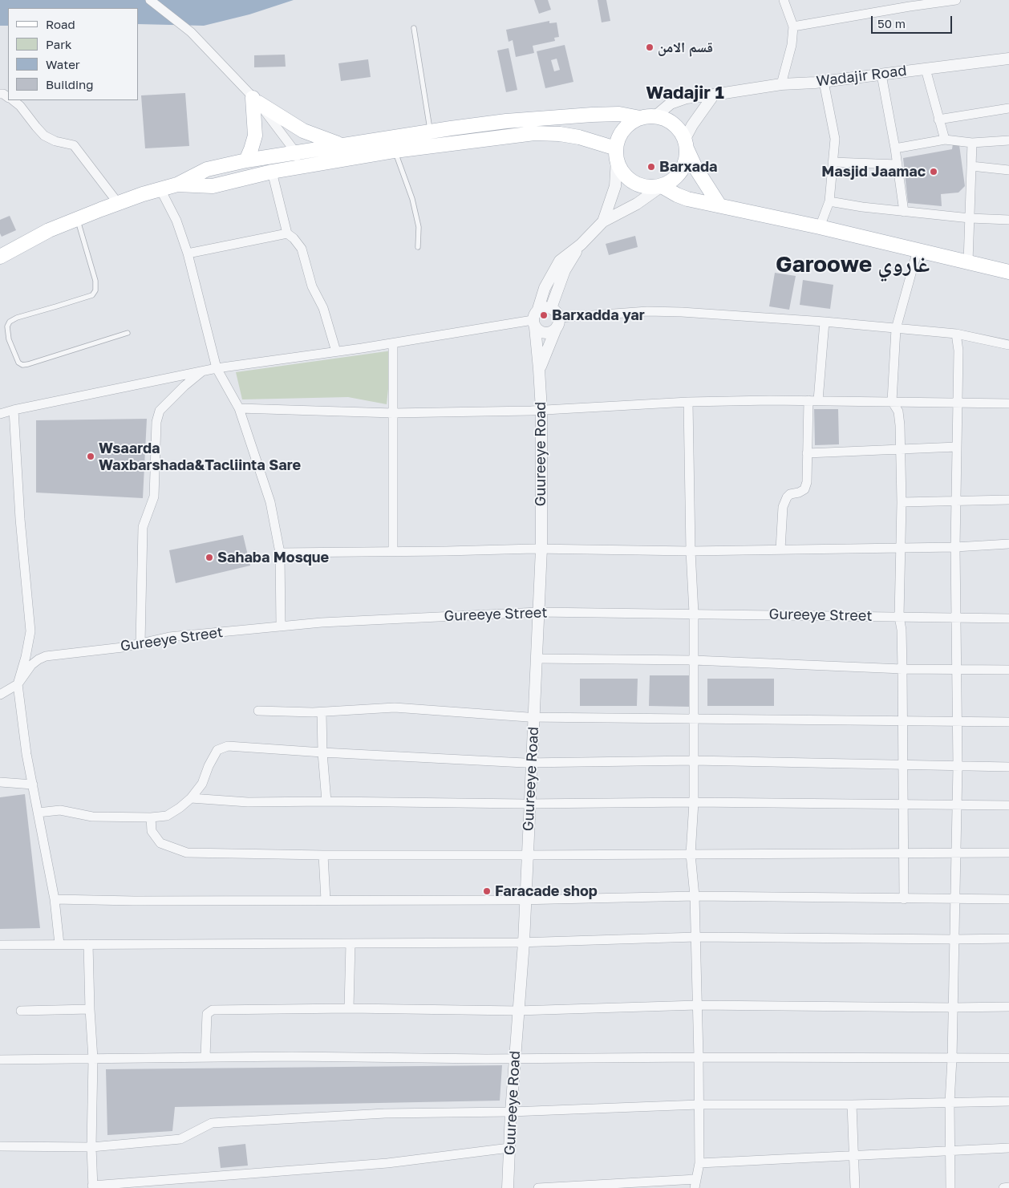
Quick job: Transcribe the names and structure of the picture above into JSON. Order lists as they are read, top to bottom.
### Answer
{
  "streets": {
    "street": ["Wadajir Road", "Guureeye Road", "Gureeye Street"]
  },
  "crossings": [
    ["Guureeye Road", "Gureeye Street"]
  ],
  "districts": ["Wadajir 1", "Garoowe غاروي"],
  "places": [
    "قسم الامن",
    "Barxada",
    "Masjid Jaamac",
    "Barxadda yar",
    "Wsaarda Waxbarshada&Tacliinta Sare",
    "Sahaba Mosque",
    "Faracade shop"
  ],
  "legend": [
    "Road",
    "Park",
    "Water",
    "Building"
  ],
  "scale_bar": "50 m"
}
